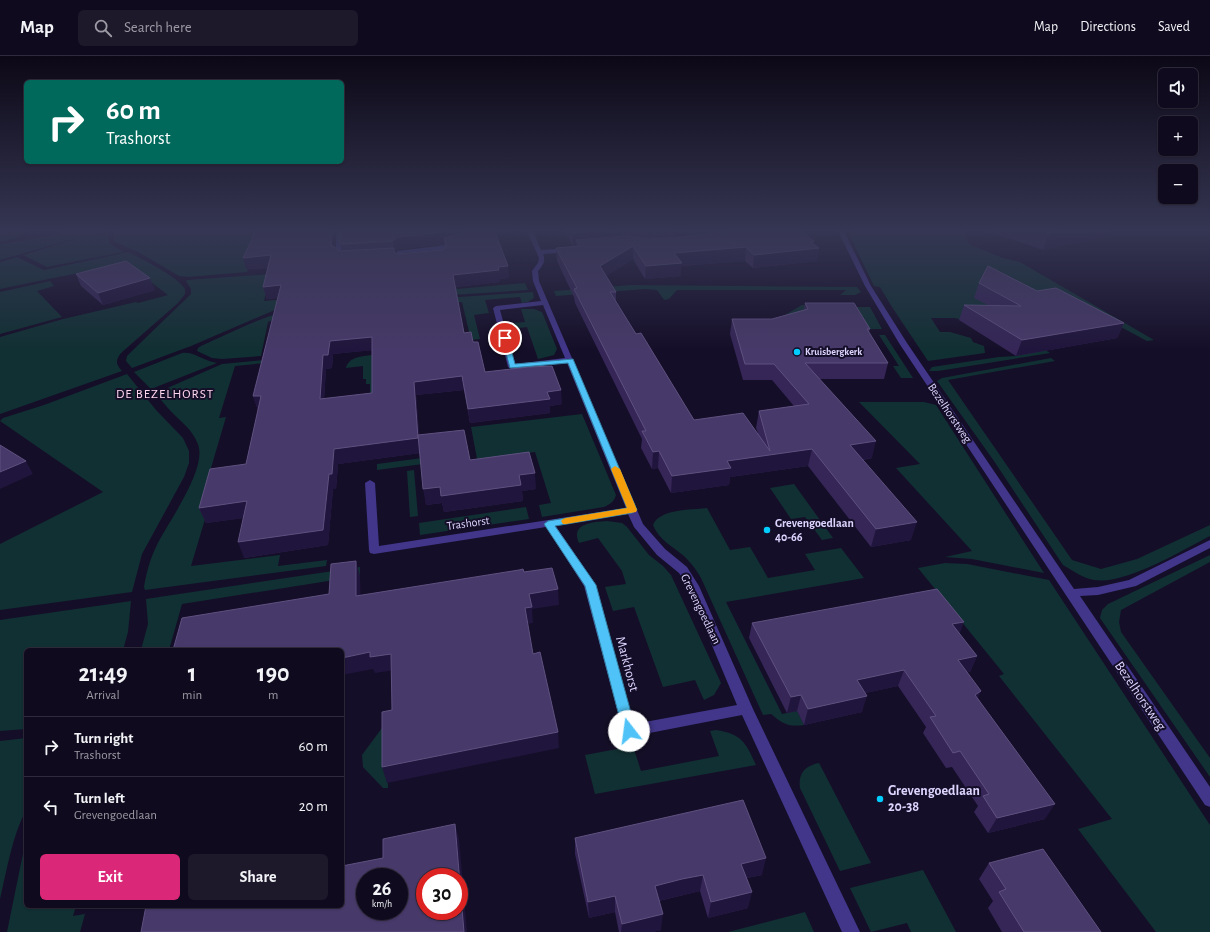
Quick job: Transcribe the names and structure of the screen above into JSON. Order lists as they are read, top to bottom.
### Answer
{
  "streets": {
    "street": [
      "Bezelhorstweg",
      "Trashorst",
      "Grevengoedlaan",
      "Markhorst"
    ]
  },
  "crossings": [
    ["Trashorst", "Grevengoedlaan"],
    ["Trashorst", "Markhorst"],
    ["Grevengoedlaan", "Markhorst"]
  ],
  "districts": ["DE BEZELHORST"],
  "places": ["Kruisbergkerk", "Grevengoedlaan 40-66", "Grevengoedlaan 20-38"],
  "page": {
    "header": "Map",
    "search": "Search here",
    "nav": ["Map", "Directions", "Saved"],
    "map_buttons": ["+", "−"],
    "turn": ["60 m", "Trashorst"],
    "eta": [
      "21:49",
      "Arrival",
      "1",
      "min",
      "190",
      "m"
    ],
    "list": [
      {
        "name": "Turn right",
        "note": "Trashorst",
        "value": "60 m"
      },
      {
        "name": "Turn left",
        "note": "Grevengoedlaan",
        "value": "20 m"
      }
    ],
    "buttons": ["Exit", "Share"],
    "speed": "26 km/h",
    "limit": "30"
  }
}
